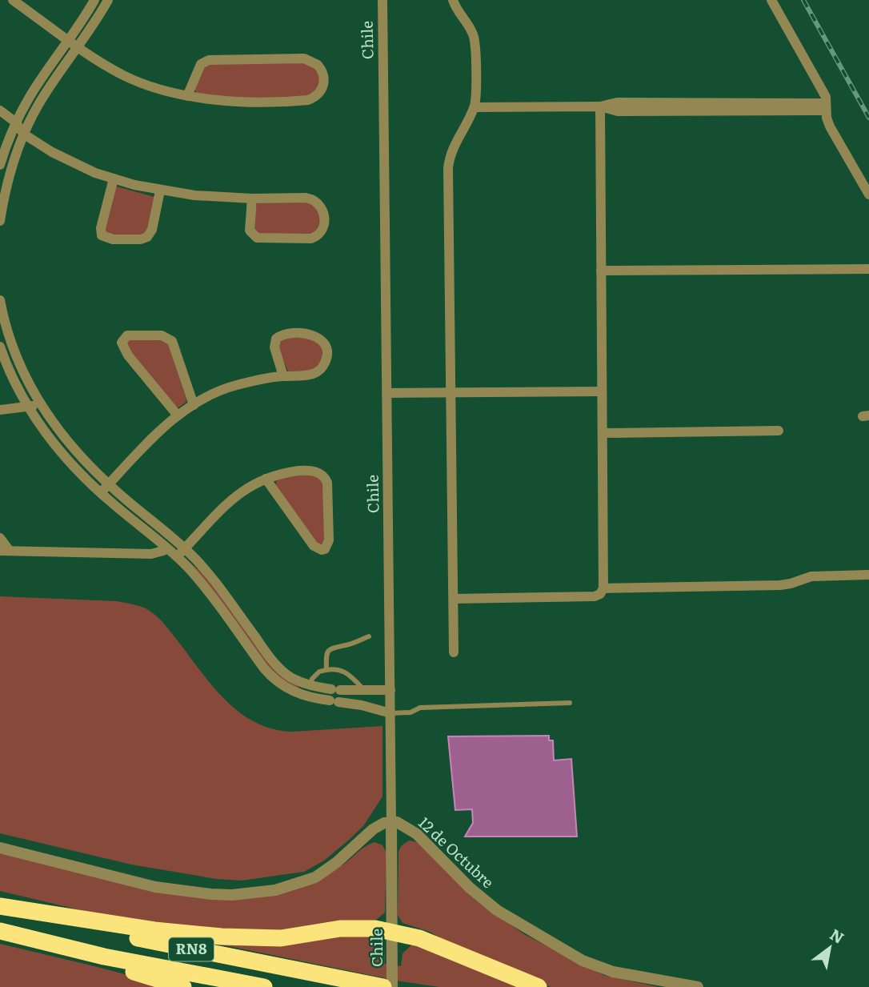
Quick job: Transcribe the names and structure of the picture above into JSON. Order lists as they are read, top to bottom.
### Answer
{
  "streets": {
    "highway": ["RN8"],
    "street": ["Chile", "12 de Octubre"]
  },
  "crossings": [
    ["Chile", "12 de Octubre"]
  ],
  "north": "top right"
}
